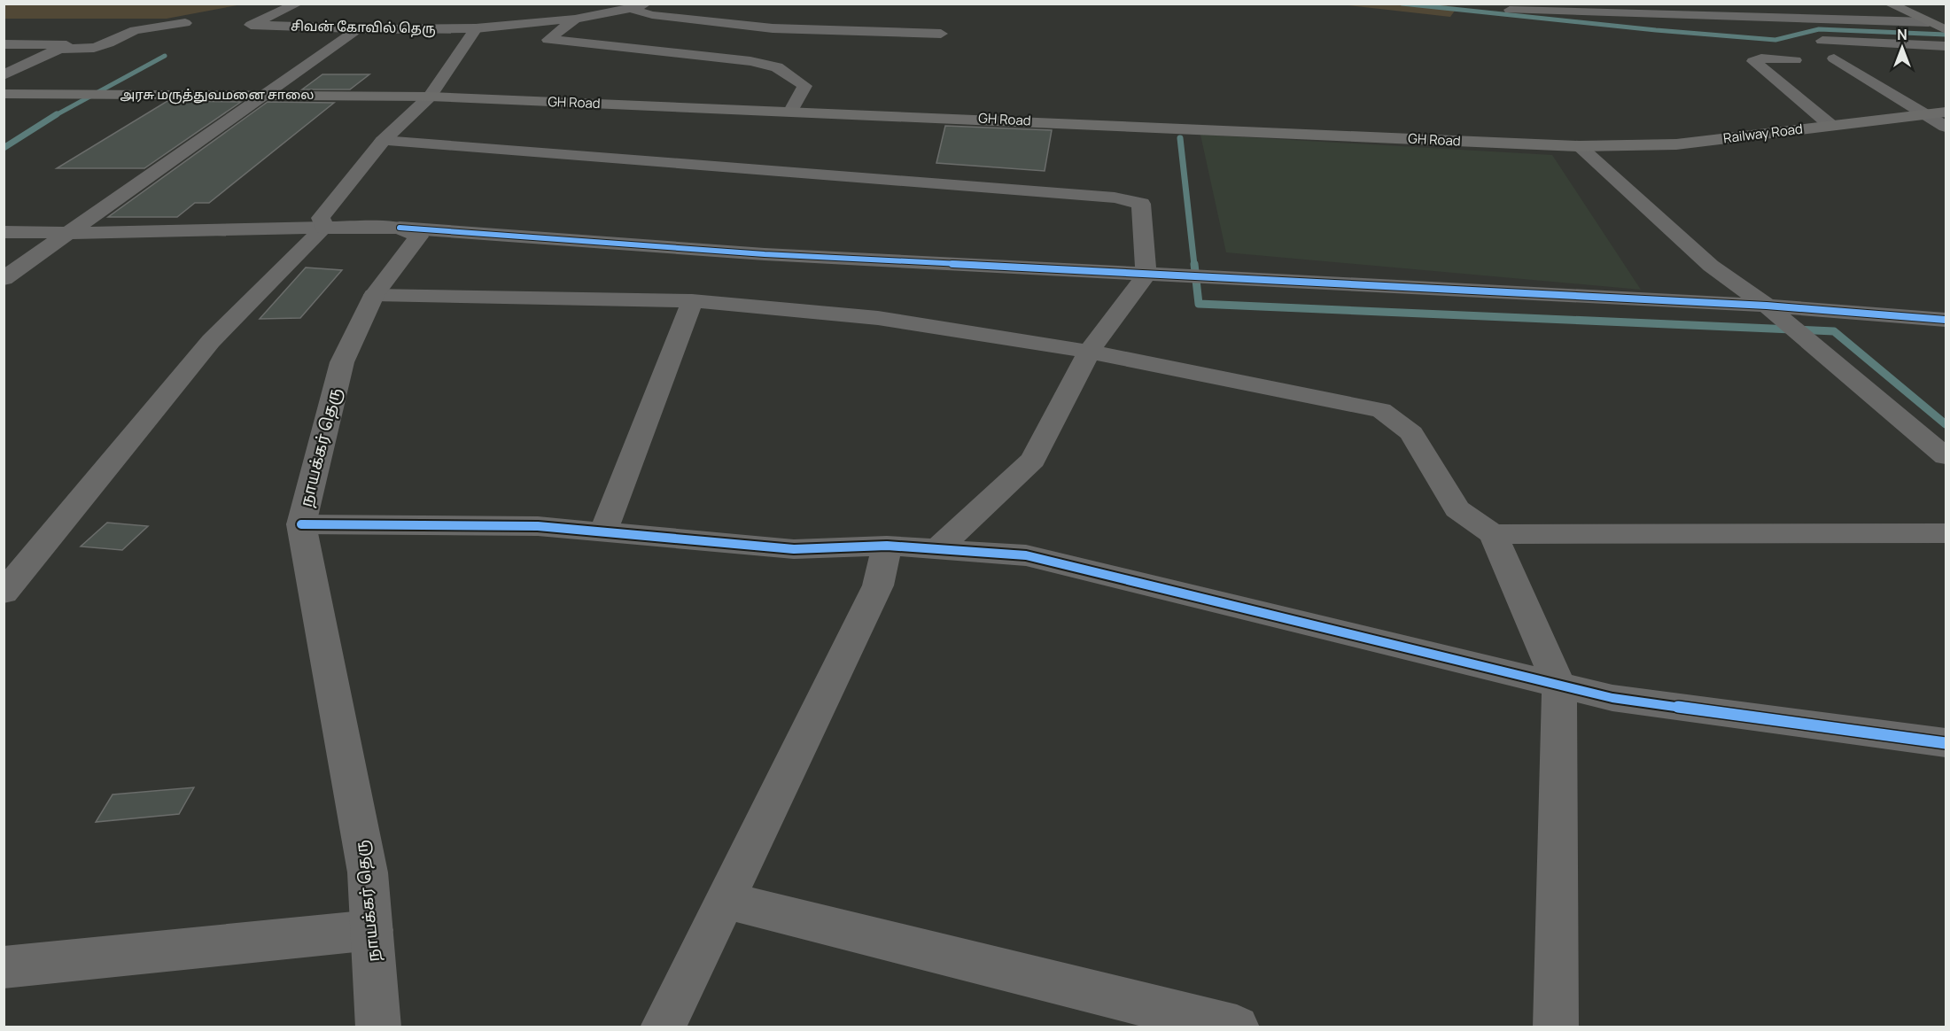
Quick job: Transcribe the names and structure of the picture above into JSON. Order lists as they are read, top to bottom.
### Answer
{
  "streets": {
    "main road": ["அரசு மருத்துவமனை சாலை", "GH Road", "Railway Road"],
    "street": ["சிவன் கோவில் தெரு", "நாயக்கர் தெரு"]
  },
  "crossings": [
    ["அரசு மருத்துவமனை சாலை", "GH Road"],
    ["GH Road", "Railway Road"]
  ],
  "north": "top"
}
